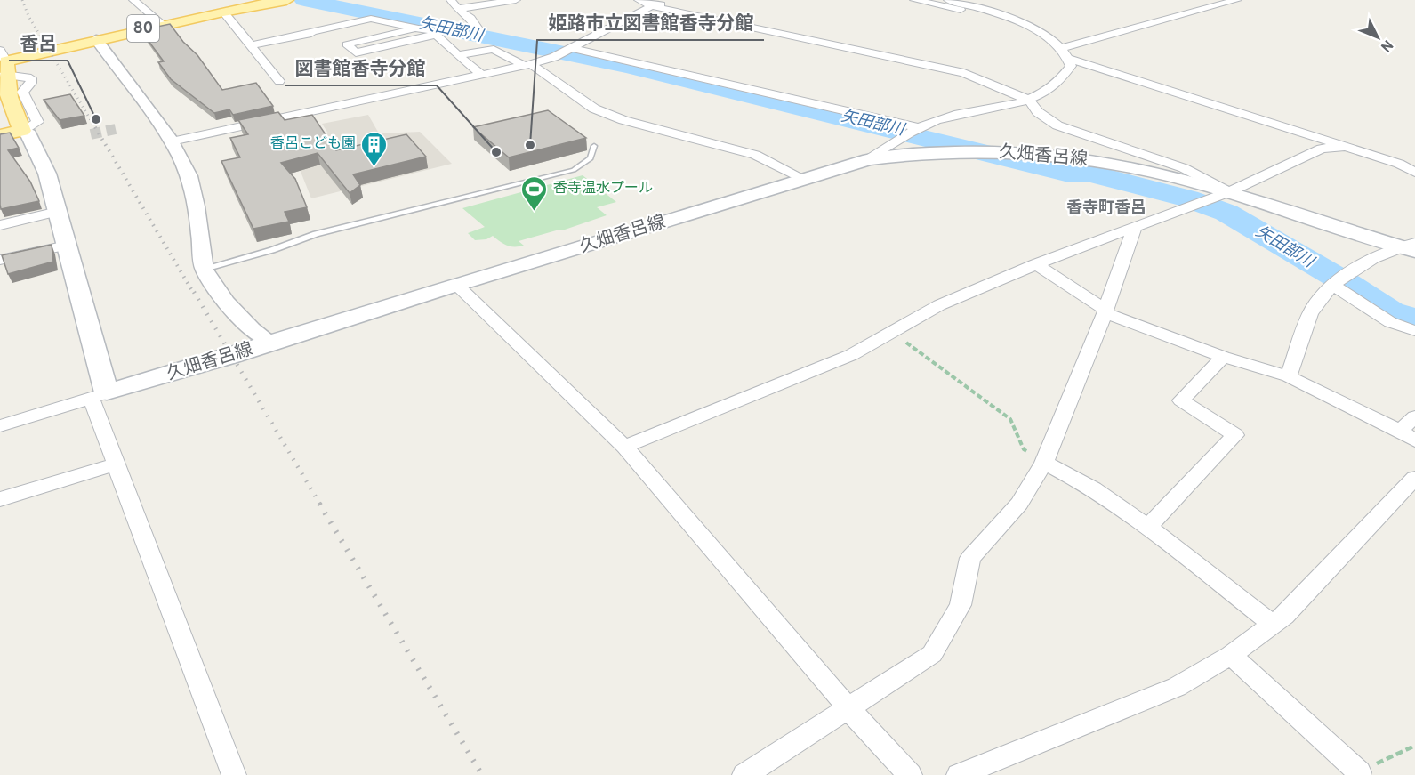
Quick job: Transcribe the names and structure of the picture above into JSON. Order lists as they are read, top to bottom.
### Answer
{
  "streets": {
    "main road": ["80", "久畑香呂線"]
  },
  "districts": ["香寺町香呂"],
  "water": ["矢田部川"],
  "places": {
    "other": ["香呂", "姫路市立図書館香寺分館", "図書館香寺分館"],
    "building": ["香呂こども園"],
    "sports": ["香寺温水プール"]
  },
  "north": "bottom right"
}
